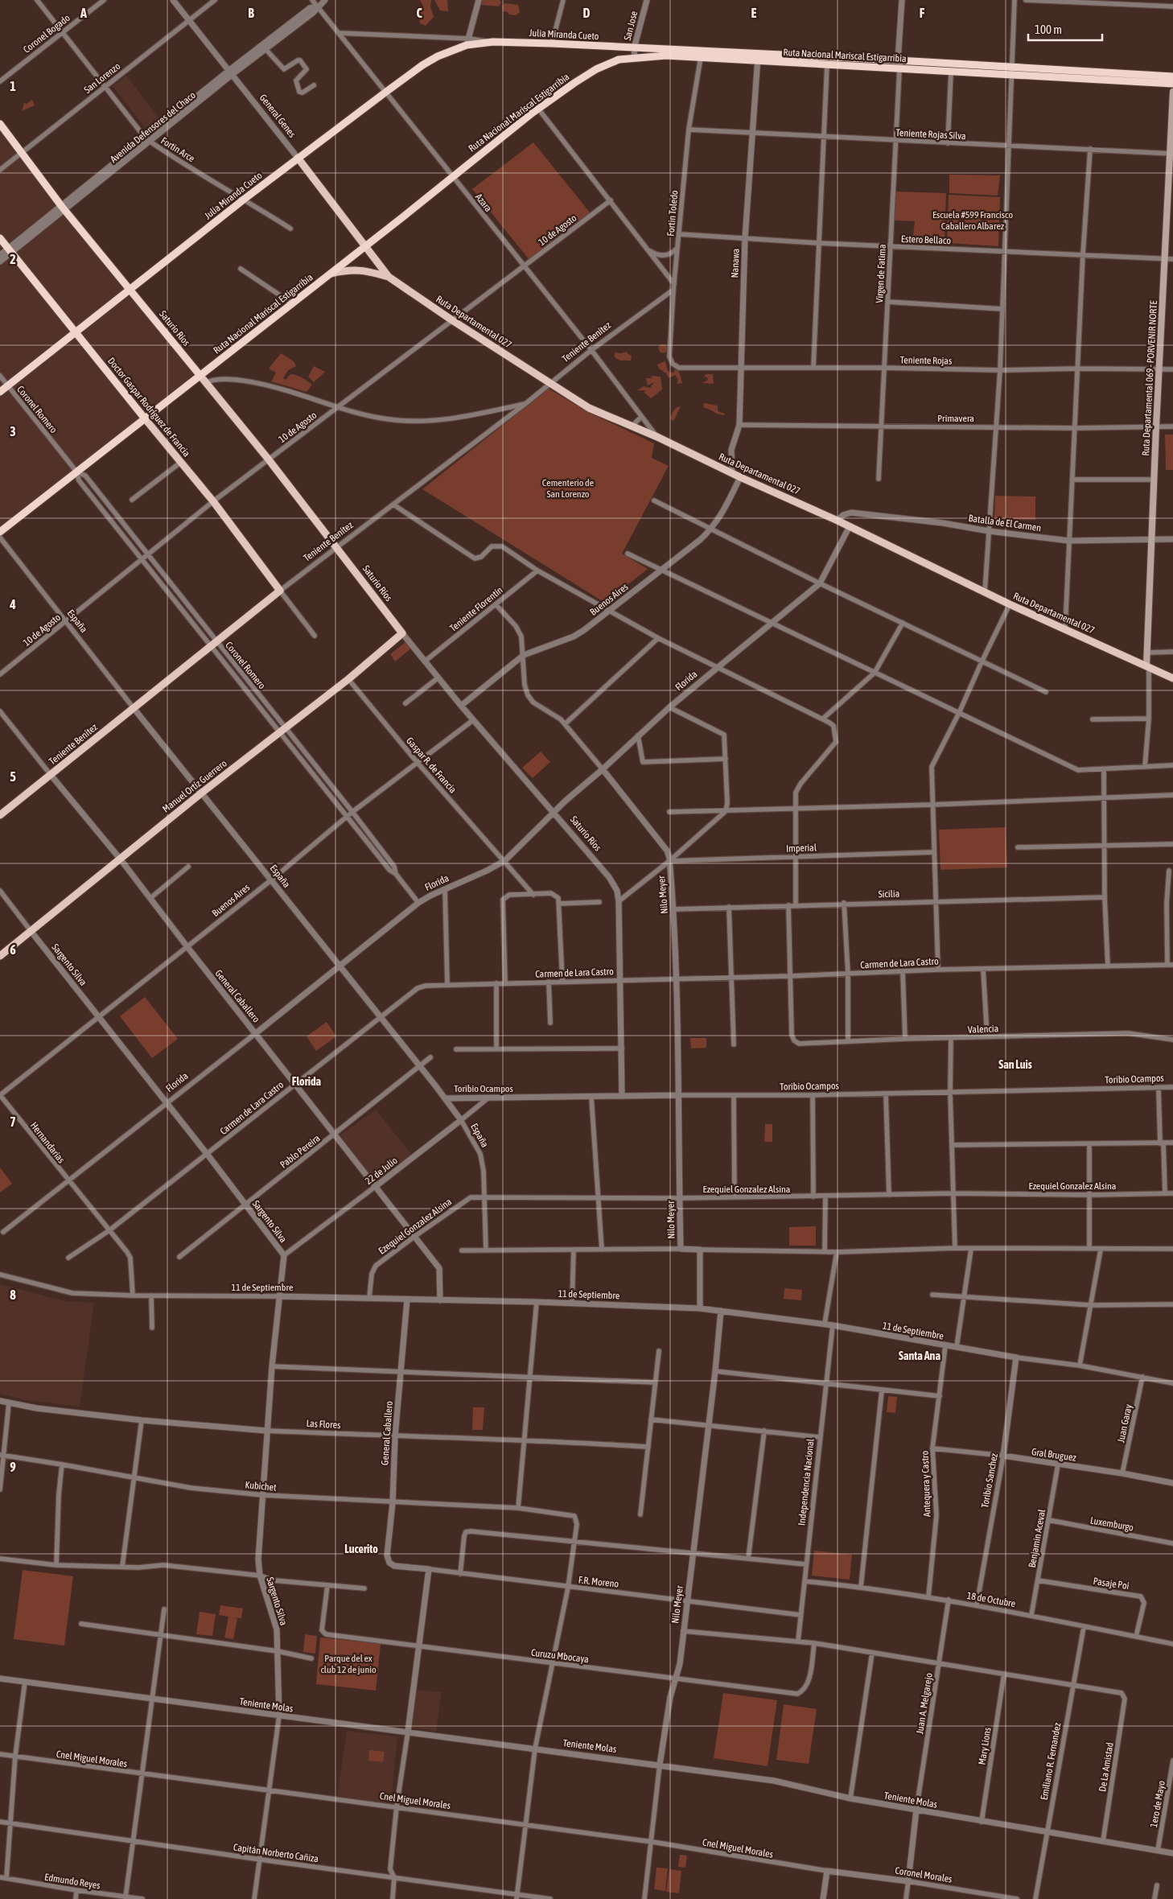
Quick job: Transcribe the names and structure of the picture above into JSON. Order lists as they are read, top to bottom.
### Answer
{
  "streets": {
    "highway": [
      "Julia Miranda Cueto",
      "Ruta Nacional Mariscal Estigarribia",
      "Saturio Ríos",
      "Doctor Gaspar Rodríguez de Francia"
    ],
    "main road": [
      "General Genes",
      "Ruta Departamental 027",
      "Teniente Benítez",
      "Ruta Departamental 069 - PORVENIR NORTE",
      "Manuel Ortíz Guerrero"
    ],
    "street": [
      "San Jose",
      "Coronel Bogado",
      "San Lorenzo",
      "Avenida Defensores del Chaco",
      "Teniente Rojas Silva",
      "Fortin Arce",
      "Azara",
      "Fortin Toledo",
      "10 de Agosto",
      "Estero Bellaco",
      "Nanawa",
      "Virgen de Fatima",
      "Teniente Rojas",
      "Coronel Romero",
      "Primavera",
      "Batalla de El Carmen",
      "Buenos Aires",
      "Teniente Florentín",
      "España",
      "Florida",
      "Gaspar R. de Francia",
      "Imperial",
      "Sicilia",
      "Nilo Meyer",
      "Carmen de Lara Castro",
      "Sargento Silva",
      "General Caballero",
      "Valencia",
      "Toribio Ocampos",
      "Hernandarias",
      "Pablo Pereira",
      "22 de Julio",
      "Ezequiel Gonzalez Alsina",
      "11 de Septiembre",
      "Juan Garay",
      "Las Flores",
      "Gral Bruguez",
      "Toribio Sanchez",
      "Independencia Nacional",
      "Antequera y Castro",
      "Kubichet",
      "Luxemburgo",
      "Benjamin Aceval",
      "F.R. Moreno",
      "Pasaje Poí",
      "18 de Octubre",
      "Curuzu Mbocaya",
      "Juan A. Melgarejo",
      "Teniente Molas",
      "Mary Lions",
      "Cnel Miguel Morales",
      "Emiliano R. Fernandez",
      "De La Amistad",
      "1ero de Mayo",
      "Capitán Norberto Cañiza",
      "Coronel Morales",
      "Edmundo Reyes"
    ]
  },
  "crossings": [
    ["San Jose", "Julia Miranda Cueto"],
    ["San Jose", "Ruta Nacional Mariscal Estigarribia"],
    ["Coronel Bogado", "Fortin Arce"],
    ["Julia Miranda Cueto", "Ruta Nacional Mariscal Estigarribia"],
    ["Julia Miranda Cueto", "General Genes"],
    ["Julia Miranda Cueto", "Fortin Arce"],
    ["Julia Miranda Cueto", "Azara"],
    ["Julia Miranda Cueto", "Saturio Ríos"],
    ["Julia Miranda Cueto", "Doctor Gaspar Rodríguez de Francia"],
    ["Julia Miranda Cueto", "Coronel Romero"],
    ["Ruta Nacional Mariscal Estigarribia", "General Genes"],
    ["Ruta Nacional Mariscal Estigarribia", "Azara"],
    ["Ruta Nacional Mariscal Estigarribia", "Fortin Toledo"],
    ["Ruta Nacional Mariscal Estigarribia", "Nanawa"],
    ["Ruta Nacional Mariscal Estigarribia", "Virgen de Fatima"],
    ["Ruta Nacional Mariscal Estigarribia", "Ruta Departamental 027"],
    ["Ruta Nacional Mariscal Estigarribia", "Saturio Ríos"],
    ["Ruta Nacional Mariscal Estigarribia", "Doctor Gaspar Rodríguez de Francia"],
    ["Ruta Nacional Mariscal Estigarribia", "Coronel Romero"],
    ["San Lorenzo", "General Genes"],
    ["San Lorenzo", "Fortin Arce"],
    ["San Lorenzo", "Saturio Ríos"],
    ["General Genes", "Avenida Defensores del Chaco"],
    ["General Genes", "Ruta Departamental 027"],
    ["Avenida Defensores del Chaco", "Fortin Arce"],
    ["Avenida Defensores del Chaco", "Azara"],
    ["Avenida Defensores del Chaco", "Saturio Ríos"],
    ["Avenida Defensores del Chaco", "Doctor Gaspar Rodríguez de Francia"],
    ["Teniente Rojas Silva", "Fortin Toledo"],
    ["Teniente Rojas Silva", "Nanawa"],
    ["Teniente Rojas Silva", "Virgen de Fatima"],
    ["Teniente Rojas Silva", "Ruta Departamental 069 - PORVENIR NORTE"],
    ["Azara", "10 de Agosto"],
    ["Azara", "Ruta Departamental 027"],
    ["Azara", "Teniente Benítez"],
    ["Fortin Toledo", "Estero Bellaco"],
    ["Fortin Toledo", "Teniente Benítez"],
    ["Fortin Toledo", "Teniente Rojas"],
    ["10 de Agosto", "Ruta Departamental 027"],
    ["10 de Agosto", "Saturio Ríos"],
    ["10 de Agosto", "Doctor Gaspar Rodríguez de Francia"],
    ["10 de Agosto", "Coronel Romero"],
    ["10 de Agosto", "España"],
    ["Estero Bellaco", "Nanawa"],
    ["Estero Bellaco", "Virgen de Fatima"],
    ["Estero Bellaco", "Ruta Departamental 069 - PORVENIR NORTE"],
    ["Nanawa", "Ruta Departamental 027"],
    ["Nanawa", "Teniente Rojas"],
    ["Nanawa", "Primavera"],
    ["Virgen de Fatima", "Teniente Rojas"],
    ["Virgen de Fatima", "Primavera"],
    ["Ruta Departamental 027", "Teniente Benítez"],
    ["Ruta Departamental 027", "Ruta Departamental 069 - PORVENIR NORTE"],
    ["Ruta Departamental 027", "Batalla de El Carmen"],
    ["Ruta Departamental 027", "Buenos Aires"],
    ["Ruta Departamental 027", "Florida"],
    ["Saturio Ríos", "Teniente Benítez"],
    ["Saturio Ríos", "Buenos Aires"],
    ["Saturio Ríos", "Teniente Florentín"],
    ["Saturio Ríos", "Florida"],
    ["Saturio Ríos", "Manuel Ortíz Guerrero"],
    ["Saturio Ríos", "Carmen de Lara Castro"],
    ["Saturio Ríos", "Toribio Ocampos"],
    ["Teniente Benítez", "Doctor Gaspar Rodríguez de Francia"],
    ["Teniente Benítez", "Coronel Romero"],
    ["Teniente Benítez", "España"],
    ["Teniente Benítez", "General Caballero"],
    ["Teniente Rojas", "Ruta Departamental 069 - PORVENIR NORTE"],
    ["Ruta Departamental 069 - PORVENIR NORTE", "Primavera"],
    ["Ruta Departamental 069 - PORVENIR NORTE", "Batalla de El Carmen"],
    ["Coronel Romero", "Buenos Aires"],
    ["Coronel Romero", "Florida"],
    ["Coronel Romero", "Manuel Ortíz Guerrero"],
    ["Buenos Aires", "España"],
    ["Buenos Aires", "Gaspar R. de Francia"],
    ["Buenos Aires", "Nilo Meyer"],
    ["Buenos Aires", "Sargento Silva"],
    ["Buenos Aires", "General Caballero"],
    ["Buenos Aires", "Hernandarias"],
    ["Teniente Florentín", "Nilo Meyer"],
    ["España", "Florida"],
    ["España", "Manuel Ortíz Guerrero"],
    ["España", "Carmen de Lara Castro"],
    ["España", "Toribio Ocampos"],
    ["España", "Pablo Pereira"],
    ["España", "22 de Julio"],
    ["España", "Ezequiel Gonzalez Alsina"],
    ["Florida", "Gaspar R. de Francia"],
    ["Florida", "Nilo Meyer"],
    ["Florida", "Sargento Silva"],
    ["Florida", "General Caballero"],
    ["Florida", "Hernandarias"],
    ["Gaspar R. de Francia", "Manuel Ortíz Guerrero"],
    ["Manuel Ortíz Guerrero", "Sargento Silva"],
    ["Manuel Ortíz Guerrero", "General Caballero"],
    ["Imperial", "Nilo Meyer"],
    ["Sicilia", "Nilo Meyer"],
    ["Nilo Meyer", "Carmen de Lara Castro"],
    ["Nilo Meyer", "Toribio Ocampos"],
    ["Nilo Meyer", "Ezequiel Gonzalez Alsina"],
    ["Nilo Meyer", "11 de Septiembre"],
    ["Nilo Meyer", "F.R. Moreno"],
    ["Nilo Meyer", "Curuzu Mbocaya"],
    ["Nilo Meyer", "Teniente Molas"],
    ["Nilo Meyer", "Cnel Miguel Morales"],
    ["Carmen de Lara Castro", "Sargento Silva"],
    ["Carmen de Lara Castro", "General Caballero"],
    ["Carmen de Lara Castro", "Valencia"],
    ["Carmen de Lara Castro", "Hernandarias"],
    ["Sargento Silva", "Pablo Pereira"],
    ["Sargento Silva", "22 de Julio"],
    ["Sargento Silva", "11 de Septiembre"],
    ["Sargento Silva", "Las Flores"],
    ["Sargento Silva", "Kubichet"],
    ["Sargento Silva", "Teniente Molas"],
    ["General Caballero", "Pablo Pereira"],
    ["General Caballero", "22 de Julio"],
    ["General Caballero", "Ezequiel Gonzalez Alsina"],
    ["General Caballero", "11 de Septiembre"],
    ["General Caballero", "Las Flores"],
    ["General Caballero", "Kubichet"],
    ["General Caballero", "F.R. Moreno"],
    ["Toribio Ocampos", "22 de Julio"],
    ["Hernandarias", "11 de Septiembre"],
    ["Ezequiel Gonzalez Alsina", "11 de Septiembre"],
    ["11 de Septiembre", "Juan Garay"],
    ["11 de Septiembre", "Toribio Sanchez"],
    ["11 de Septiembre", "Independencia Nacional"],
    ["11 de Septiembre", "Antequera y Castro"],
    ["Juan Garay", "Gral Bruguez"],
    ["Gral Bruguez", "Toribio Sanchez"],
    ["Gral Bruguez", "Antequera y Castro"],
    ["Gral Bruguez", "Benjamin Aceval"],
    ["Toribio Sanchez", "18 de Octubre"],
    ["Independencia Nacional", "F.R. Moreno"],
    ["Independencia Nacional", "18 de Octubre"],
    ["Antequera y Castro", "18 de Octubre"],
    ["Luxemburgo", "Benjamin Aceval"],
    ["Benjamin Aceval", "Pasaje Poí"],
    ["Benjamin Aceval", "18 de Octubre"],
    ["Pasaje Poí", "18 de Octubre"],
    ["18 de Octubre", "Juan A. Melgarejo"],
    ["18 de Octubre", "Emiliano R. Fernandez"],
    ["Juan A. Melgarejo", "Teniente Molas"],
    ["Teniente Molas", "Mary Lions"],
    ["Teniente Molas", "Emiliano R. Fernandez"],
    ["Teniente Molas", "De La Amistad"],
    ["Teniente Molas", "1ero de Mayo"],
    ["Cnel Miguel Morales", "Coronel Morales"],
    ["Emiliano R. Fernandez", "De La Amistad"]
  ],
  "districts": [
    "San Luis",
    "Florida",
    "Santa Ana",
    "Lucerito"
  ],
  "parks": ["Escuela #599 Francisco Caballero Albarez", "Cementerio de San Lorenzo", "Parque del ex club 12 de junio"],
  "scale_bar": "100 m",
  "grid": {
    "columns": [
      "A",
      "B",
      "C",
      "D",
      "E",
      "F"
    ],
    "rows": [
      "1",
      "2",
      "3",
      "4",
      "5",
      "6",
      "7",
      "8",
      "9"
    ]
  }
}
